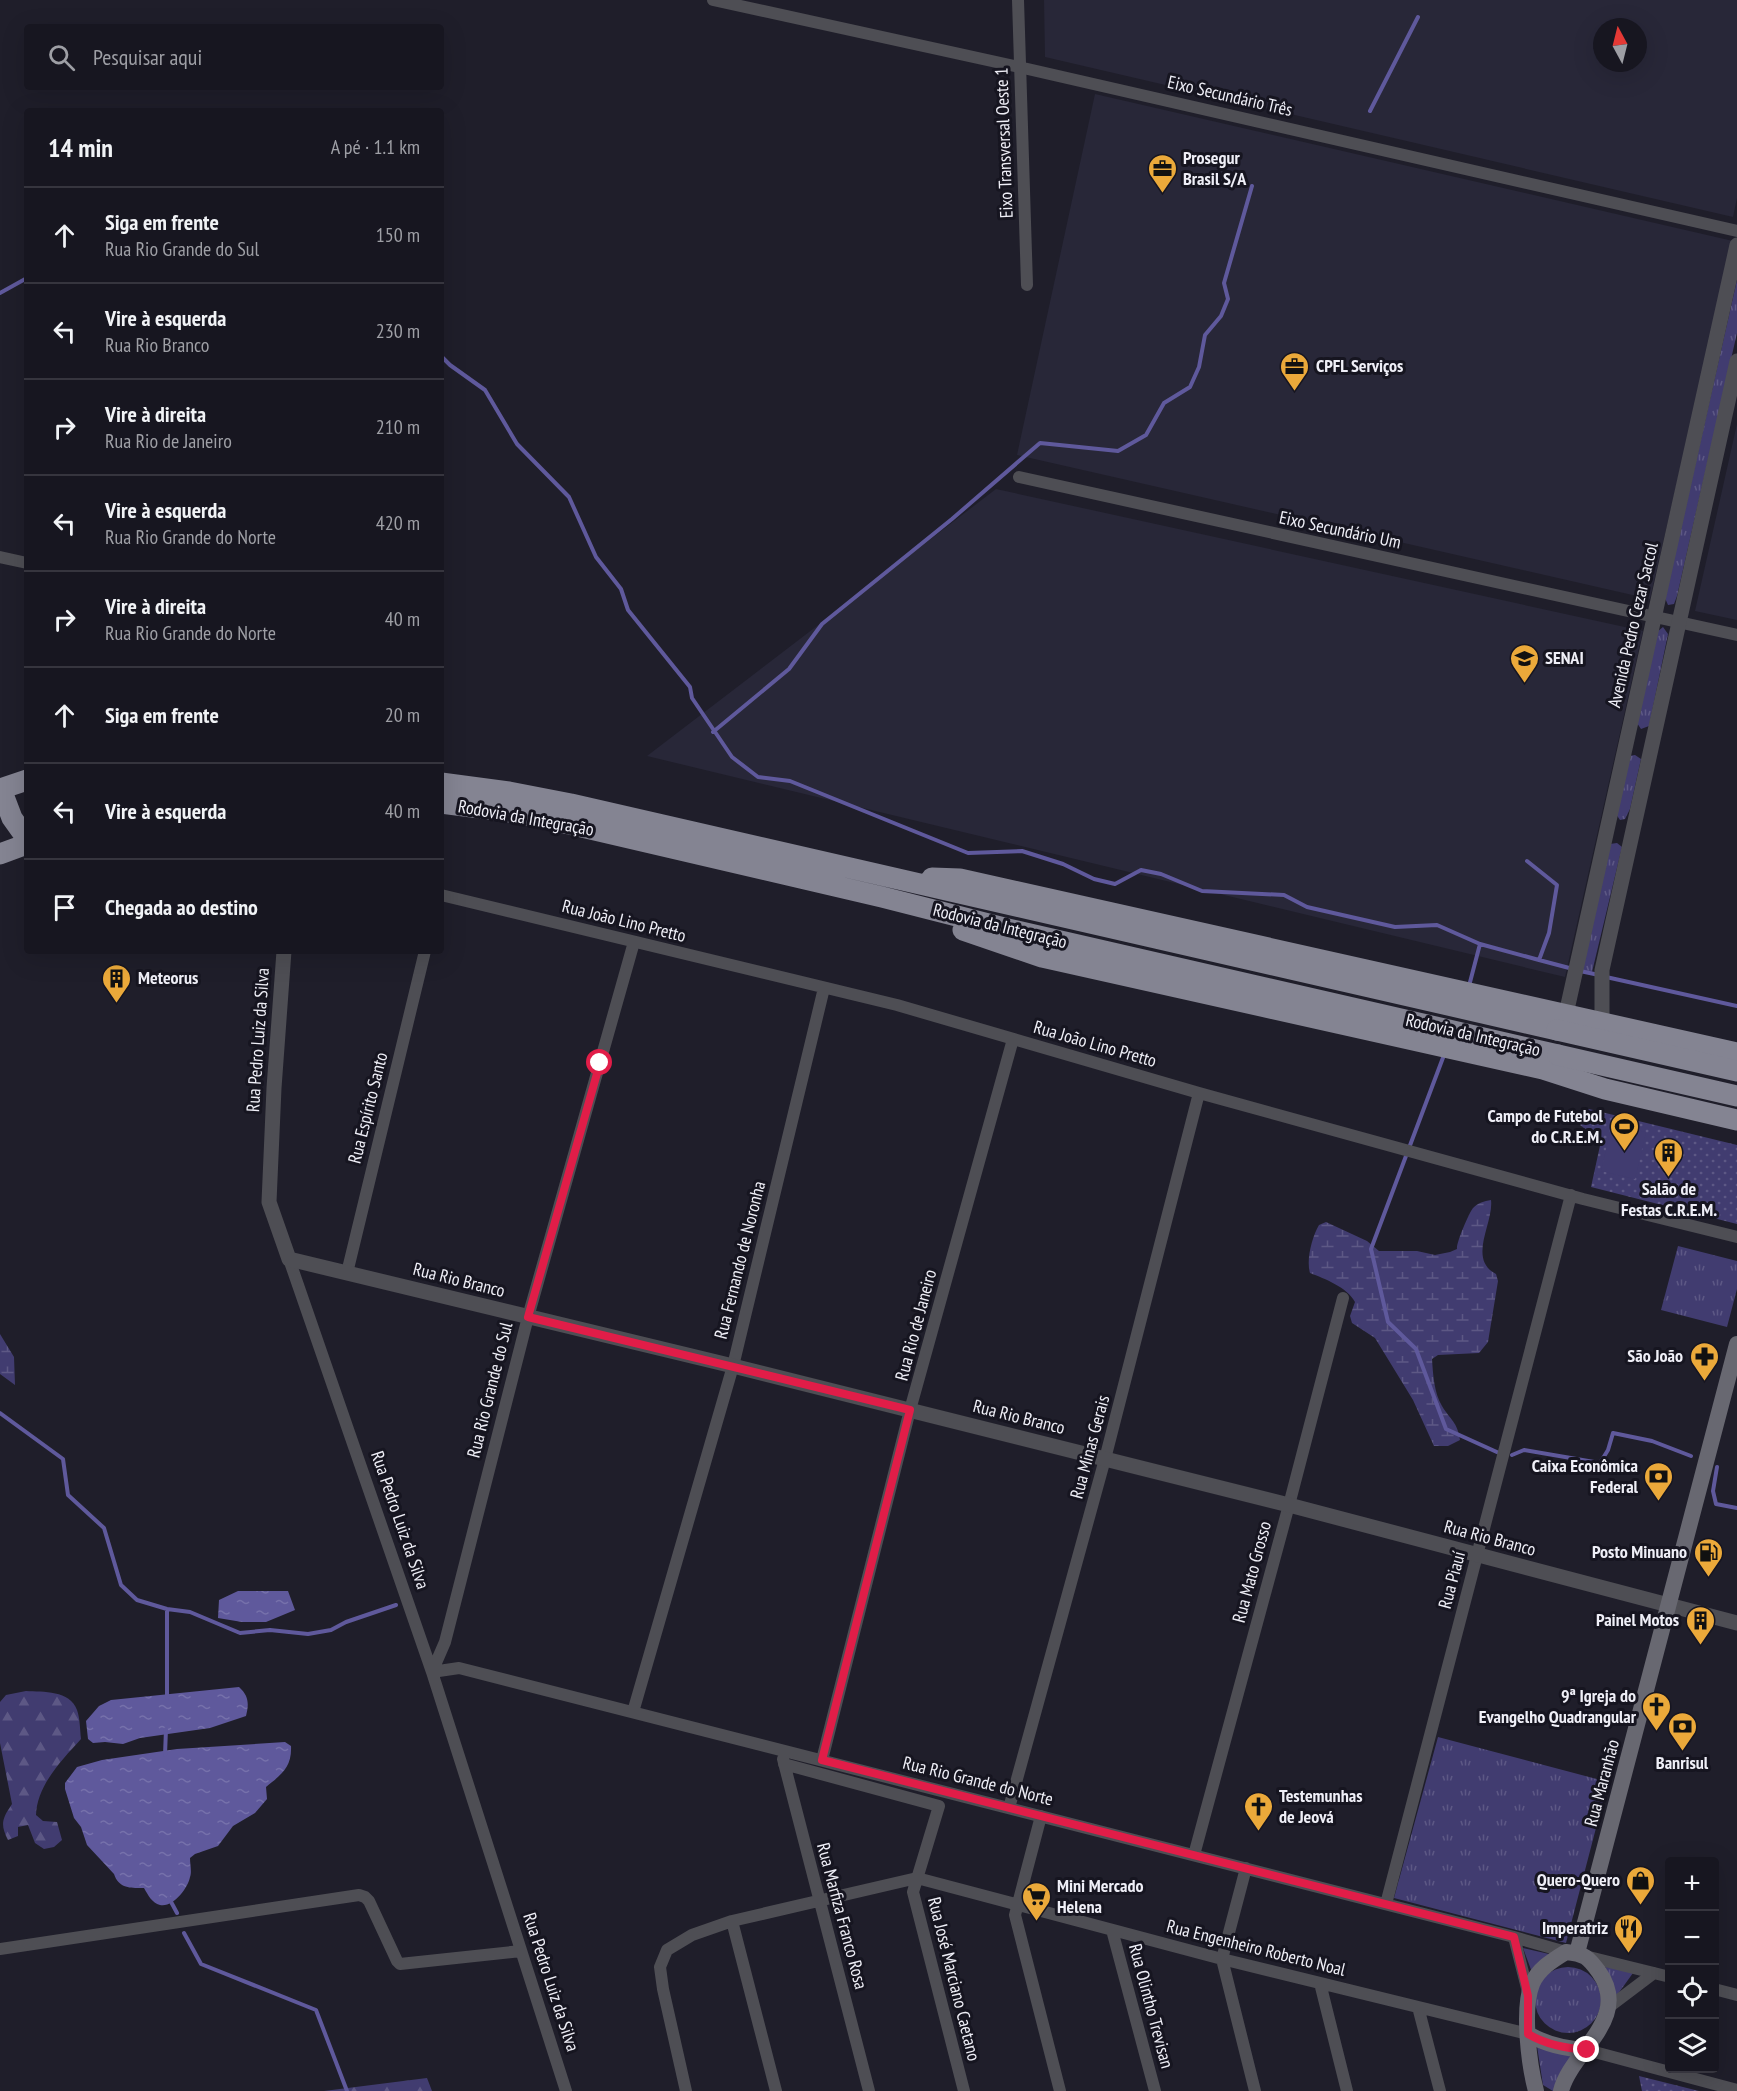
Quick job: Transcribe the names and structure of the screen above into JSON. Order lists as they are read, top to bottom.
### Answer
{
  "streets": {
    "highway": ["Rodovia da Integração"],
    "main road": ["Rua Maranhão"],
    "street": [
      "Eixo Secundário Três",
      "Eixo Transversal Oeste 1",
      "Eixo Secundário Um",
      "Avenida Pedro Cezar Saccol",
      "Rua João Lino Pretto",
      "Rua Pedro Luiz da Silva",
      "Rua Espírito Santo",
      "Rua Fernando de Noronha",
      "Rua Rio Branco",
      "Rua Rio de Janeiro",
      "Rua Rio Grande do Sul",
      "Rua Minas Gerais",
      "Rua Mato Grosso",
      "Rua Piauí",
      "Rua Rio Grande do Norte",
      "Rua Marfiza Franco Rosa",
      "Rua Engenheiro Roberto Noal",
      "Rua José Marciano Caetano",
      "Rua Olintho Trevisan"
    ]
  },
  "crossings": [
    ["Eixo Secundário Três", "Eixo Transversal Oeste 1"],
    ["Eixo Secundário Um", "Avenida Pedro Cezar Saccol"],
    ["Avenida Pedro Cezar Saccol", "Rodovia da Integração"],
    ["Rua João Lino Pretto", "Rua Fernando de Noronha"],
    ["Rua João Lino Pretto", "Rua Rio de Janeiro"],
    ["Rua João Lino Pretto", "Rua Rio Grande do Sul"],
    ["Rua João Lino Pretto", "Rua Minas Gerais"],
    ["Rua João Lino Pretto", "Rua Piauí"],
    ["Rua Pedro Luiz da Silva", "Rua Rio Branco"],
    ["Rua Pedro Luiz da Silva", "Rua Rio Grande do Sul"],
    ["Rua Pedro Luiz da Silva", "Rua Rio Grande do Norte"],
    ["Rua Espírito Santo", "Rua Rio Branco"],
    ["Rua Fernando de Noronha", "Rua Rio Branco"],
    ["Rua Fernando de Noronha", "Rua Rio Grande do Norte"],
    ["Rua Rio Branco", "Rua Rio de Janeiro"],
    ["Rua Rio Branco", "Rua Rio Grande do Sul"],
    ["Rua Rio Branco", "Rua Minas Gerais"],
    ["Rua Rio Branco", "Rua Mato Grosso"],
    ["Rua Rio Branco", "Rua Piauí"],
    ["Rua Rio Branco", "Rua Maranhão"],
    ["Rua Rio de Janeiro", "Rua Rio Grande do Norte"],
    ["Rua Rio Grande do Sul", "Rua Rio Grande do Norte"],
    ["Rua Minas Gerais", "Rua Rio Grande do Norte"],
    ["Rua Mato Grosso", "Rua Rio Grande do Norte"],
    ["Rua Piauí", "Rua Rio Grande do Norte"],
    ["Rua Rio Grande do Norte", "Rua Maranhão"],
    ["Rua Rio Grande do Norte", "Rua Marfiza Franco Rosa"],
    ["Rua Rio Grande do Norte", "Rua Engenheiro Roberto Noal"],
    ["Rua Maranhão", "Rua Engenheiro Roberto Noal"],
    ["Rua Marfiza Franco Rosa", "Rua Engenheiro Roberto Noal"],
    ["Rua Marfiza Franco Rosa", "Rua José Marciano Caetano"],
    ["Rua Engenheiro Roberto Noal", "Rua José Marciano Caetano"],
    ["Rua Engenheiro Roberto Noal", "Rua Olintho Trevisan"]
  ],
  "places": {
    "office": ["Prosegur Brasil S/A", "CPFL Serviços"],
    "school or university": ["SENAI"],
    "building": ["Meteorus", "Salão de Festas C.R.E.M.", "Painel Motos"],
    "sports": ["Campo de Futebol do C.R.E.M."],
    "pharmacy": ["São João"],
    "bank": ["Caixa Econômica Federal", "Banrisul"],
    "fuel station": ["Posto Minuano"],
    "church": ["9ª Igreja do Evangelho Quadrangular", "Testemunhas de Jeová"],
    "shop": ["Quero-Quero"],
    "supermarket": ["Mini Mercado Helena"],
    "restaurant": ["Imperatriz"]
  },
  "north": "top",
  "page": {
    "search": "Pesquisar aqui",
    "heading": ["14 min", "A pé · 1.1 km"],
    "list": [
      ["Siga em frente", "Rua Rio Grande do Sul", "150 m"],
      ["Vire à esquerda", "Rua Rio Branco", "230 m"],
      ["Vire à direita", "Rua Rio de Janeiro", "210 m"],
      ["Vire à esquerda", "Rua Rio Grande do Norte", "420 m"],
      ["Vire à direita", "Rua Rio Grande do Norte", "40 m"],
      ["Siga em frente", "20 m"],
      ["Vire à esquerda", "40 m"],
      "Chegada ao destino"
    ],
    "map_buttons": ["+", "−"]
  }
}
